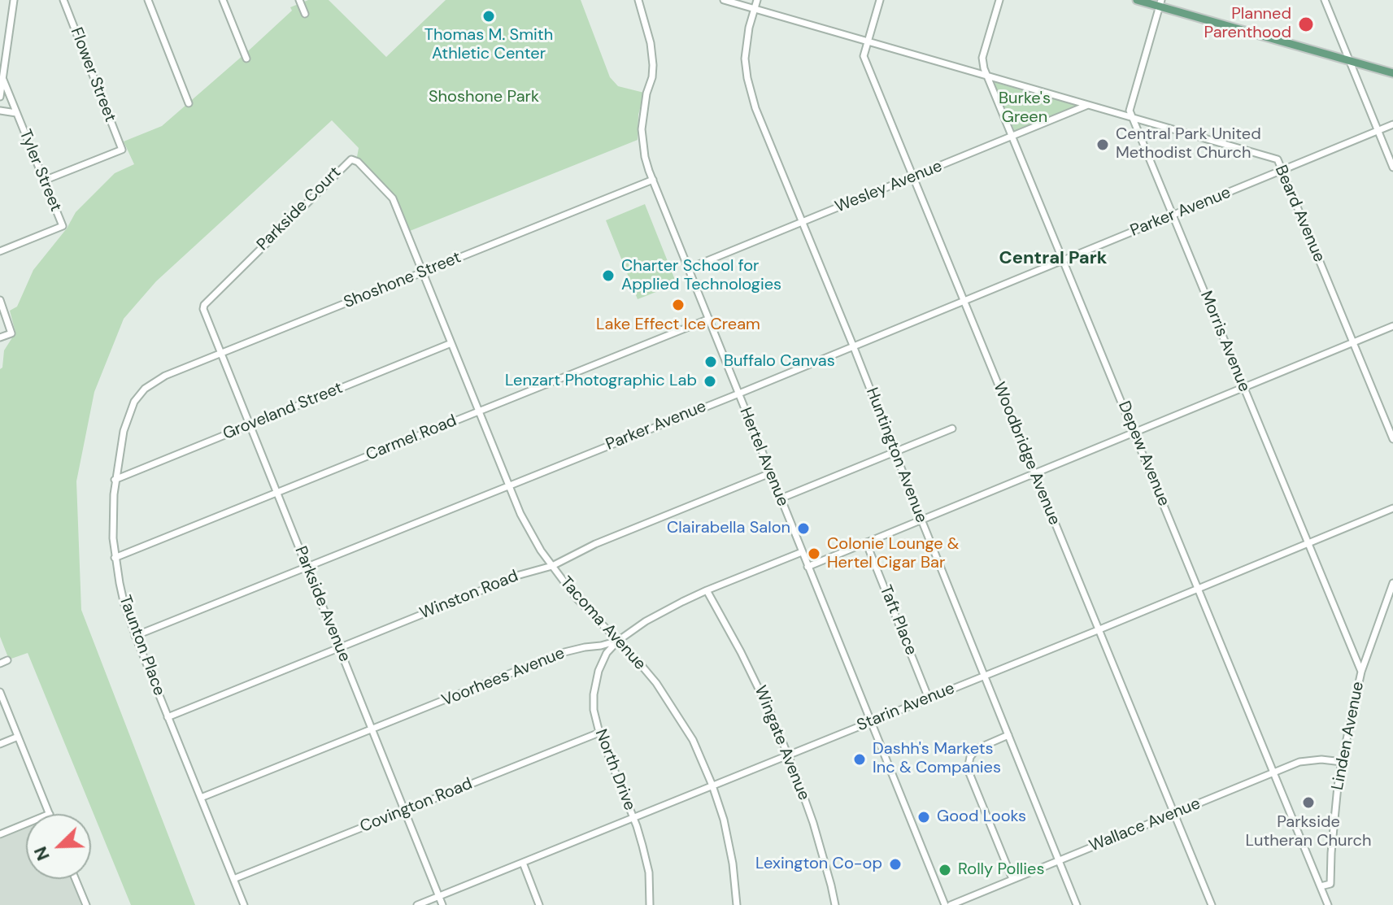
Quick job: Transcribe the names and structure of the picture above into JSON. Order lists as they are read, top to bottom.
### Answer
{
  "streets": {
    "street": [
      "Flower Street",
      "Tyler Street",
      "Wesley Avenue",
      "Parkside Court",
      "Parker Avenue",
      "Beard Avenue",
      "Shoshone Street",
      "Morris Avenue",
      "Groveland Street",
      "Carmel Road",
      "Woodbridge Avenue",
      "Depew Avenue",
      "Huntington Avenue",
      "Hertel Avenue",
      "Winston Road",
      "Parkside Avenue",
      "Taft Place",
      "Tacoma Avenue",
      "Taunton Place",
      "Voorhees Avenue",
      "Starin Avenue",
      "Linden Avenue",
      "Wingate Avenue",
      "North Drive",
      "Covington Road",
      "Wallace Avenue"
    ]
  },
  "crossings": [
    ["Flower Street", "Tyler Street"],
    ["Wesley Avenue", "Beard Avenue"],
    ["Wesley Avenue", "Woodbridge Avenue"],
    ["Wesley Avenue", "Depew Avenue"],
    ["Wesley Avenue", "Huntington Avenue"],
    ["Wesley Avenue", "Hertel Avenue"],
    ["Parkside Court", "Shoshone Street"],
    ["Parkside Court", "Parkside Avenue"],
    ["Parkside Court", "Tacoma Avenue"],
    ["Parker Avenue", "Beard Avenue"],
    ["Parker Avenue", "Morris Avenue"],
    ["Parker Avenue", "Woodbridge Avenue"],
    ["Parker Avenue", "Depew Avenue"],
    ["Parker Avenue", "Huntington Avenue"],
    ["Parker Avenue", "Hertel Avenue"],
    ["Parker Avenue", "Parkside Avenue"],
    ["Parker Avenue", "Tacoma Avenue"],
    ["Parker Avenue", "Taunton Place"],
    ["Beard Avenue", "Morris Avenue"],
    ["Beard Avenue", "Woodbridge Avenue"],
    ["Beard Avenue", "Depew Avenue"],
    ["Beard Avenue", "Huntington Avenue"],
    ["Shoshone Street", "Hertel Avenue"],
    ["Shoshone Street", "Parkside Avenue"],
    ["Shoshone Street", "Tacoma Avenue"],
    ["Shoshone Street", "Taunton Place"],
    ["Morris Avenue", "Starin Avenue"],
    ["Morris Avenue", "Linden Avenue"],
    ["Groveland Street", "Parkside Avenue"],
    ["Groveland Street", "Tacoma Avenue"],
    ["Groveland Street", "Taunton Place"],
    ["Carmel Road", "Hertel Avenue"],
    ["Carmel Road", "Parkside Avenue"],
    ["Carmel Road", "Tacoma Avenue"],
    ["Carmel Road", "Taunton Place"],
    ["Woodbridge Avenue", "Starin Avenue"],
    ["Woodbridge Avenue", "Wallace Avenue"],
    ["Depew Avenue", "Starin Avenue"],
    ["Depew Avenue", "Linden Avenue"],
    ["Depew Avenue", "Wallace Avenue"],
    ["Huntington Avenue", "Starin Avenue"],
    ["Huntington Avenue", "Wallace Avenue"],
    ["Hertel Avenue", "Winston Road"],
    ["Hertel Avenue", "Voorhees Avenue"],
    ["Hertel Avenue", "Starin Avenue"],
    ["Winston Road", "Parkside Avenue"],
    ["Winston Road", "Tacoma Avenue"],
    ["Winston Road", "Taunton Place"],
    ["Parkside Avenue", "Voorhees Avenue"],
    ["Parkside Avenue", "Starin Avenue"],
    ["Parkside Avenue", "Covington Road"],
    ["Taft Place", "Starin Avenue"],
    ["Tacoma Avenue", "Voorhees Avenue"],
    ["Tacoma Avenue", "Starin Avenue"],
    ["Tacoma Avenue", "North Drive"],
    ["Taunton Place", "Voorhees Avenue"],
    ["Taunton Place", "Covington Road"],
    ["Voorhees Avenue", "Wingate Avenue"],
    ["Voorhees Avenue", "North Drive"],
    ["Starin Avenue", "Wingate Avenue"],
    ["Starin Avenue", "North Drive"],
    ["Linden Avenue", "Wallace Avenue"],
    ["North Drive", "Covington Road"]
  ],
  "districts": ["Central Park"],
  "parks": ["Shoshone Park", "Burke's Green"],
  "places": [
    "Thomas M. Smith Athletic Center",
    "Planned Parenthood",
    "Central Park United Methodist Church",
    "Charter School for Applied Technologies",
    "Lake Effect Ice Cream",
    "Buffalo Canvas",
    "Lenzart Photographic Lab",
    "Clairabella Salon",
    "Colonie Lounge & Hertel Cigar Bar",
    "Dashh's Markets Inc & Companies",
    "Parkside Lutheran Church",
    "Good Looks",
    "Lexington Co-op",
    "Rolly Pollies"
  ],
  "north": "bottom left"
}
